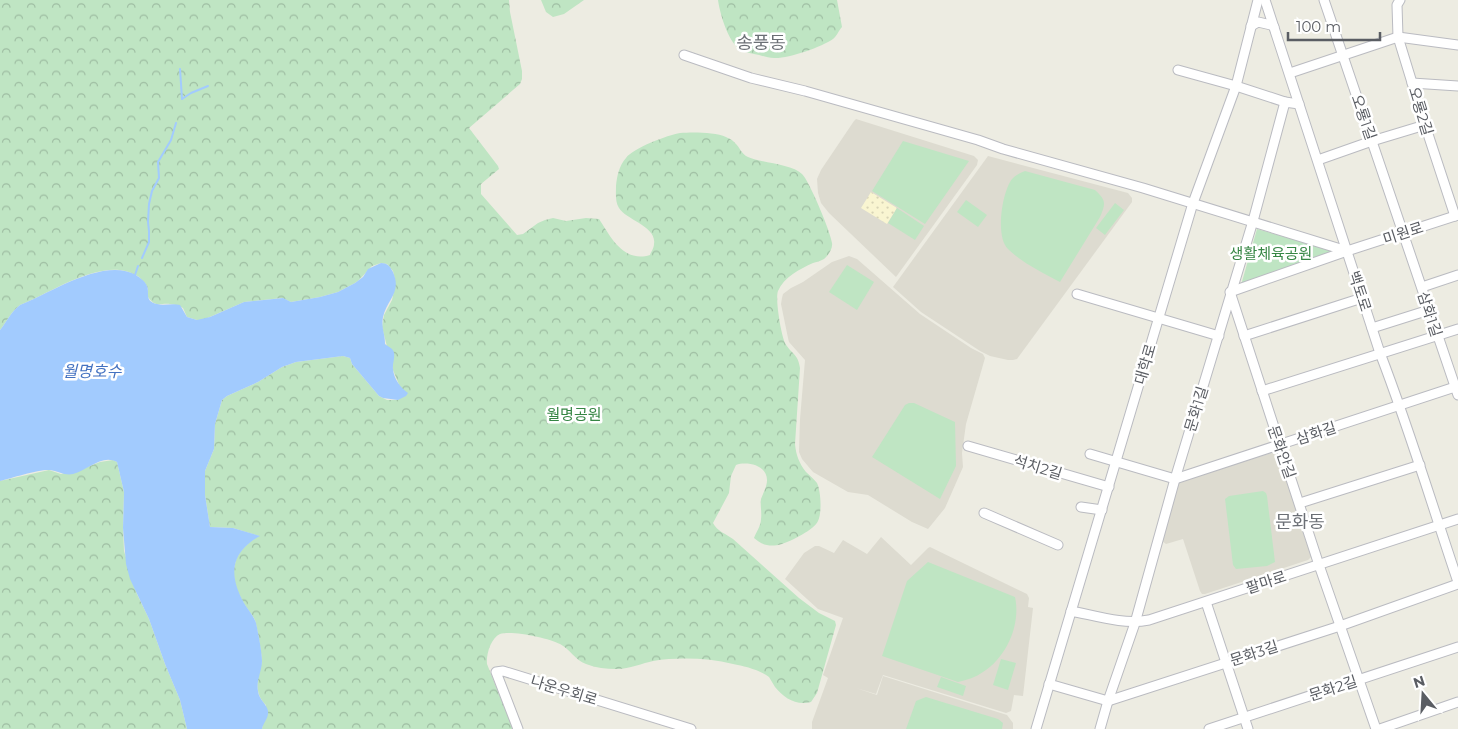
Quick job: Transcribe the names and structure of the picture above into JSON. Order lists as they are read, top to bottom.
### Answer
{
  "streets": {
    "street": [
      "오룡2길",
      "오룡1길",
      "미원로",
      "백토로",
      "삼화1길",
      "대학로",
      "문화1길",
      "삼화길",
      "문화안길",
      "석치2길",
      "팔마로",
      "문화3길",
      "문화2길",
      "나운우회로"
    ]
  },
  "crossings": [
    ["오룡2길", "미원로"],
    ["오룡1길", "미원로"],
    ["오룡1길", "삼화1길"],
    ["미원로", "백토로"],
    ["미원로", "삼화1길"],
    ["백토로", "삼화길"],
    ["백토로", "팔마로"],
    ["백토로", "문화3길"],
    ["삼화1길", "삼화길"],
    ["대학로", "석치2길"],
    ["대학로", "팔마로"],
    ["문화1길", "삼화길"],
    ["문화1길", "문화안길"],
    ["문화1길", "팔마로"],
    ["문화1길", "문화3길"],
    ["삼화길", "문화안길"],
    ["문화안길", "팔마로"],
    ["문화안길", "문화3길"],
    ["문화안길", "문화2길"]
  ],
  "districts": ["송풍동", "문화동"],
  "water": ["월명호수"],
  "parks": ["생활체육공원", "월명공원"],
  "scale_bar": "100 m",
  "north": "top"
}
